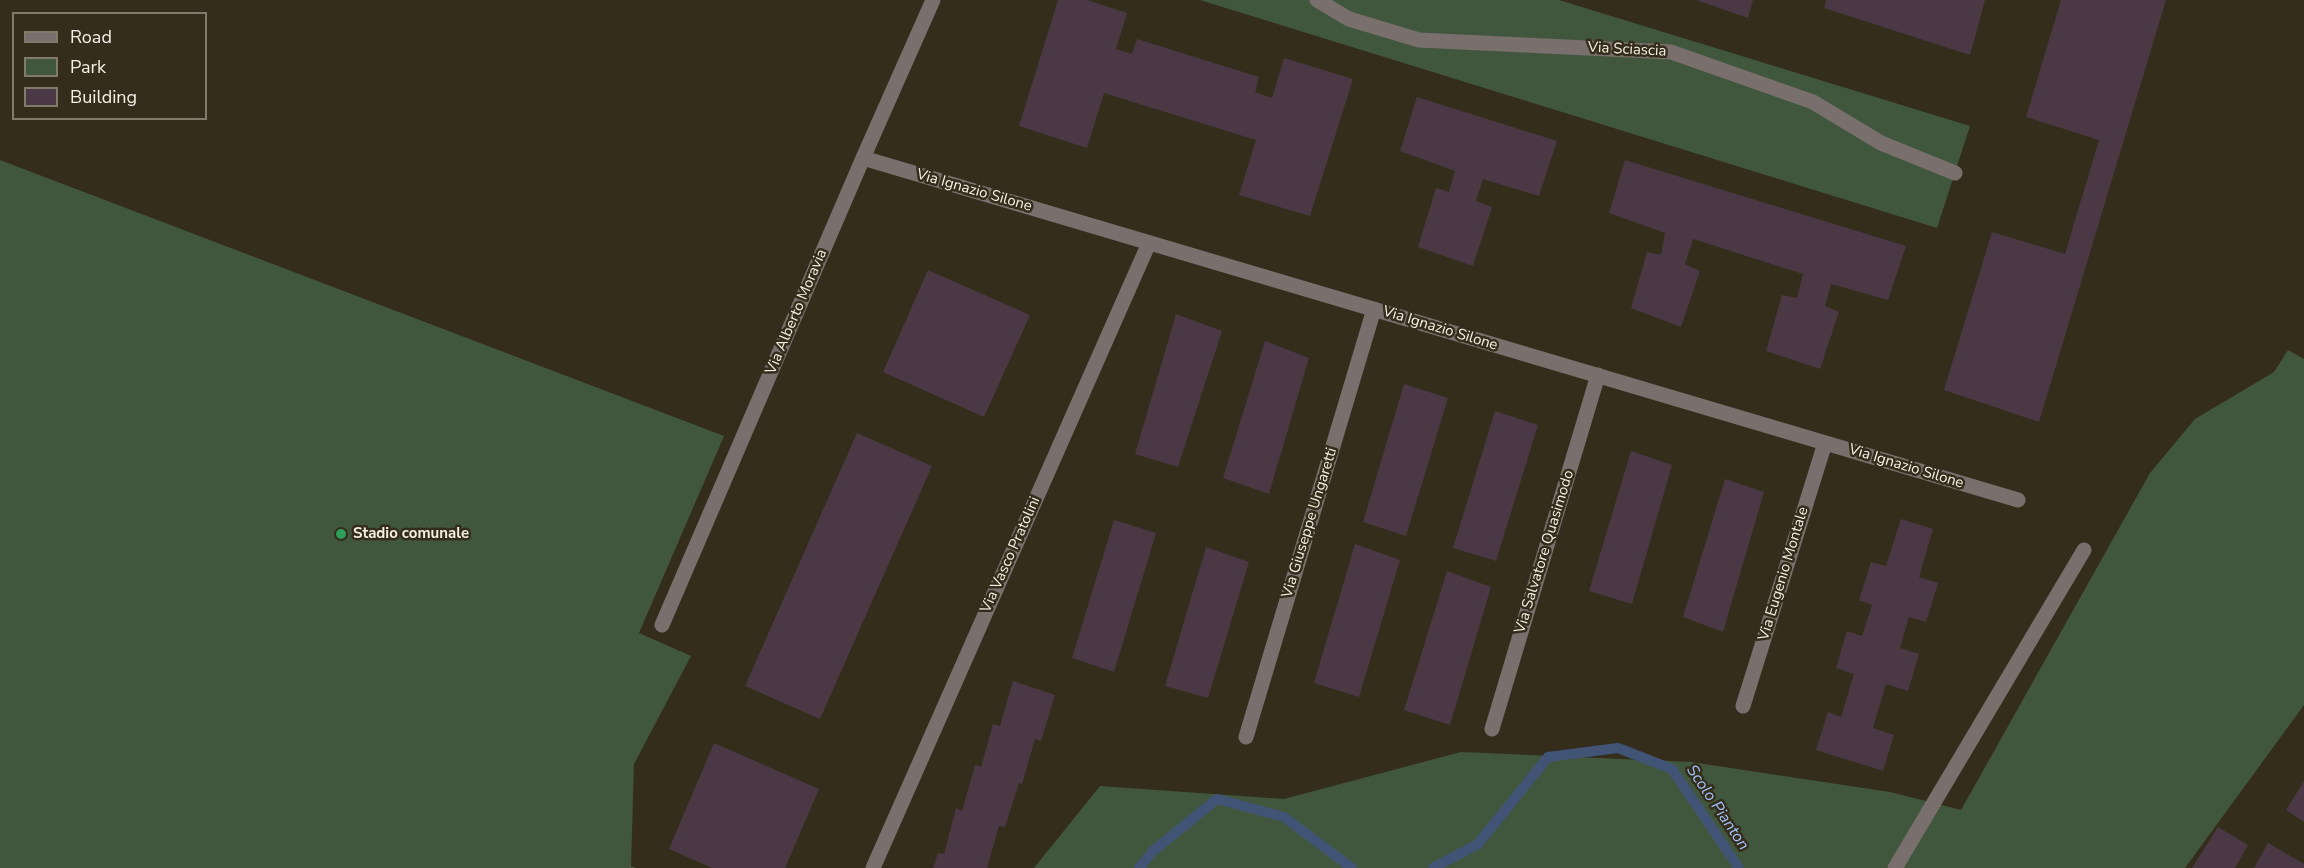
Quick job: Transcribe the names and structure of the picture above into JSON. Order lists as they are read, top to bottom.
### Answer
{
  "streets": {
    "street": [
      "Via Sciascia",
      "Via Ignazio Silone",
      "Via Alberto Moravia",
      "Via Giuseppe Ungaretti",
      "Via Salvatore Quasimodo",
      "Via Vasco Pratolini",
      "Via Eugenio Montale"
    ]
  },
  "crossings": [
    ["Via Ignazio Silone", "Via Alberto Moravia"],
    ["Via Ignazio Silone", "Via Giuseppe Ungaretti"],
    ["Via Ignazio Silone", "Via Salvatore Quasimodo"],
    ["Via Ignazio Silone", "Via Vasco Pratolini"],
    ["Via Ignazio Silone", "Via Eugenio Montale"]
  ],
  "water": ["Scolo Pianton"],
  "places": ["Stadio comunale"],
  "legend": ["Road", "Park", "Building"]
}
